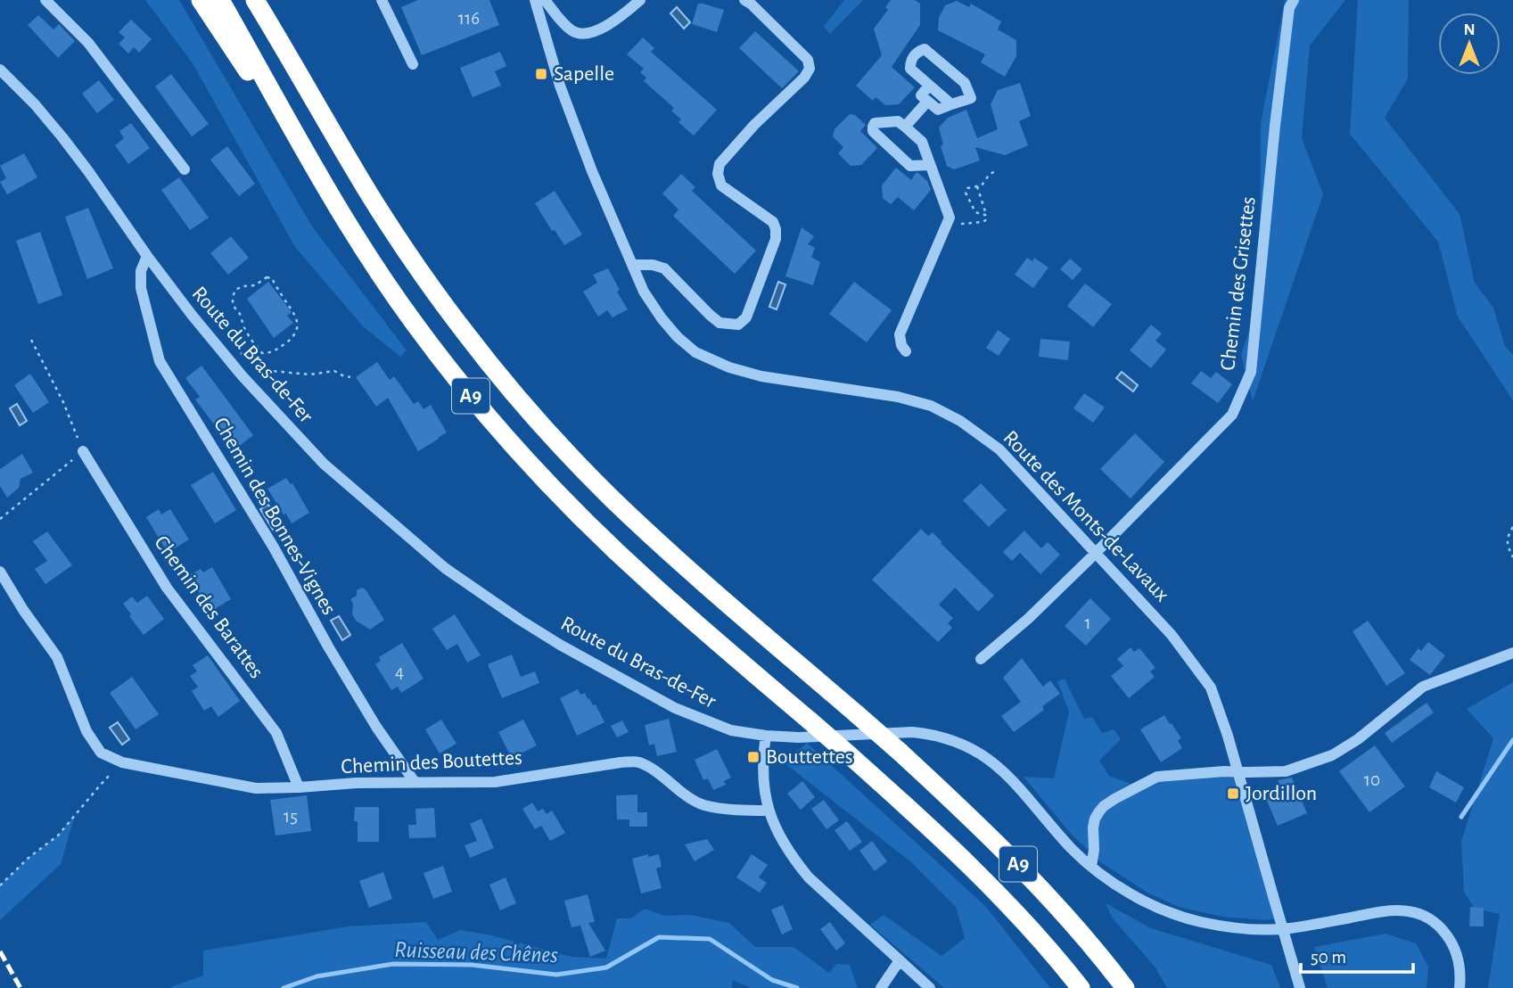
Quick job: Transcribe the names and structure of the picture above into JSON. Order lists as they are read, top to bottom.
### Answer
{
  "streets": {
    "highway": ["A9"],
    "street": [
      "Chemin des Grisettes",
      "Route du Bras-de-Fer",
      "Chemin des Bonnes-Vignes",
      "Route des Monts-de-Lavaux",
      "Chemin des Barattes",
      "Chemin des Boutettes"
    ]
  },
  "crossings": [
    ["Chemin des Grisettes", "Route des Monts-de-Lavaux"],
    ["Route du Bras-de-Fer", "Chemin des Bonnes-Vignes"],
    ["Chemin des Bonnes-Vignes", "Chemin des Boutettes"],
    ["Chemin des Barattes", "Chemin des Boutettes"]
  ],
  "water": ["Ruisseau des Chênes"],
  "places": {
    "transit": ["Sapelle", "Bouttettes", "Jordillon"]
  },
  "house_numbers": [
    "116",
    "1",
    "4",
    "10",
    "15"
  ],
  "scale_bar": "50 m",
  "north": "top"
}
